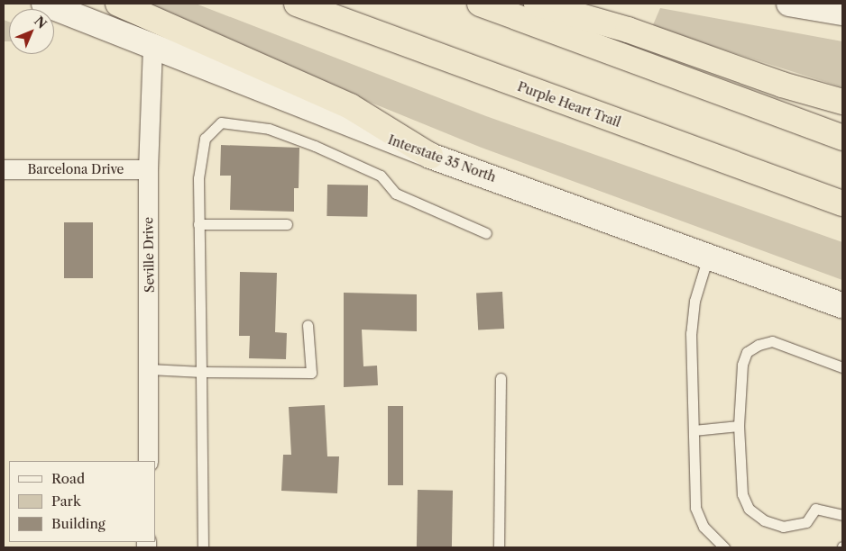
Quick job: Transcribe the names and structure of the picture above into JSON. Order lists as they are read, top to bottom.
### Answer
{
  "streets": {
    "highway": ["Purple Heart Trail"],
    "main road": ["Interstate 35 North"],
    "street": ["Barcelona Drive", "Seville Drive"]
  },
  "crossings": [
    ["Interstate 35 North", "Seville Drive"],
    ["Barcelona Drive", "Seville Drive"]
  ],
  "legend": ["Road", "Park", "Building"],
  "north": "top right"
}
